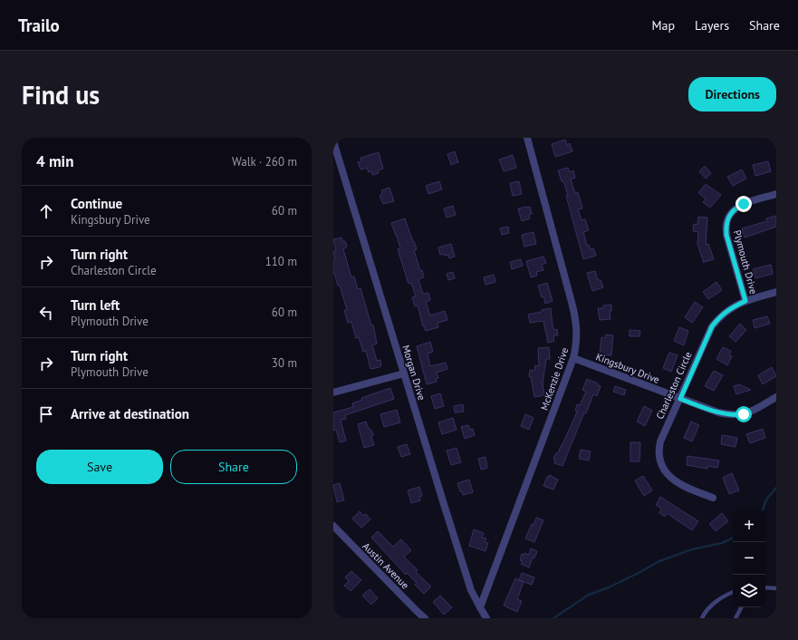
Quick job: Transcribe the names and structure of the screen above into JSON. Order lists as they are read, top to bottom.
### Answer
{
  "streets": {
    "street": [
      "Plymouth Drive",
      "Kingsbury Drive",
      "Morgan Drive",
      "McKenzie Drive",
      "Charleston Circle",
      "Austin Avenue"
    ]
  },
  "crossings": [
    ["Plymouth Drive", "Charleston Circle"],
    ["Kingsbury Drive", "McKenzie Drive"],
    ["Kingsbury Drive", "Charleston Circle"],
    ["Morgan Drive", "McKenzie Drive"]
  ],
  "page": {
    "header": "Trailo",
    "nav": ["Map", "Layers", "Share"],
    "buttons": [
      "Directions",
      ["Save", "Share"]
    ],
    "title": "Find us",
    "heading": ["4 min", "Walk · 260 m"],
    "list": [
      ["Continue", "Kingsbury Drive", "60 m"],
      ["Turn right", "Charleston Circle", "110 m"],
      ["Turn left", "Plymouth Drive", "60 m"],
      ["Turn right", "Plymouth Drive", "30 m"],
      "Arrive at destination"
    ],
    "map_buttons": ["+", "−"]
  }
}
